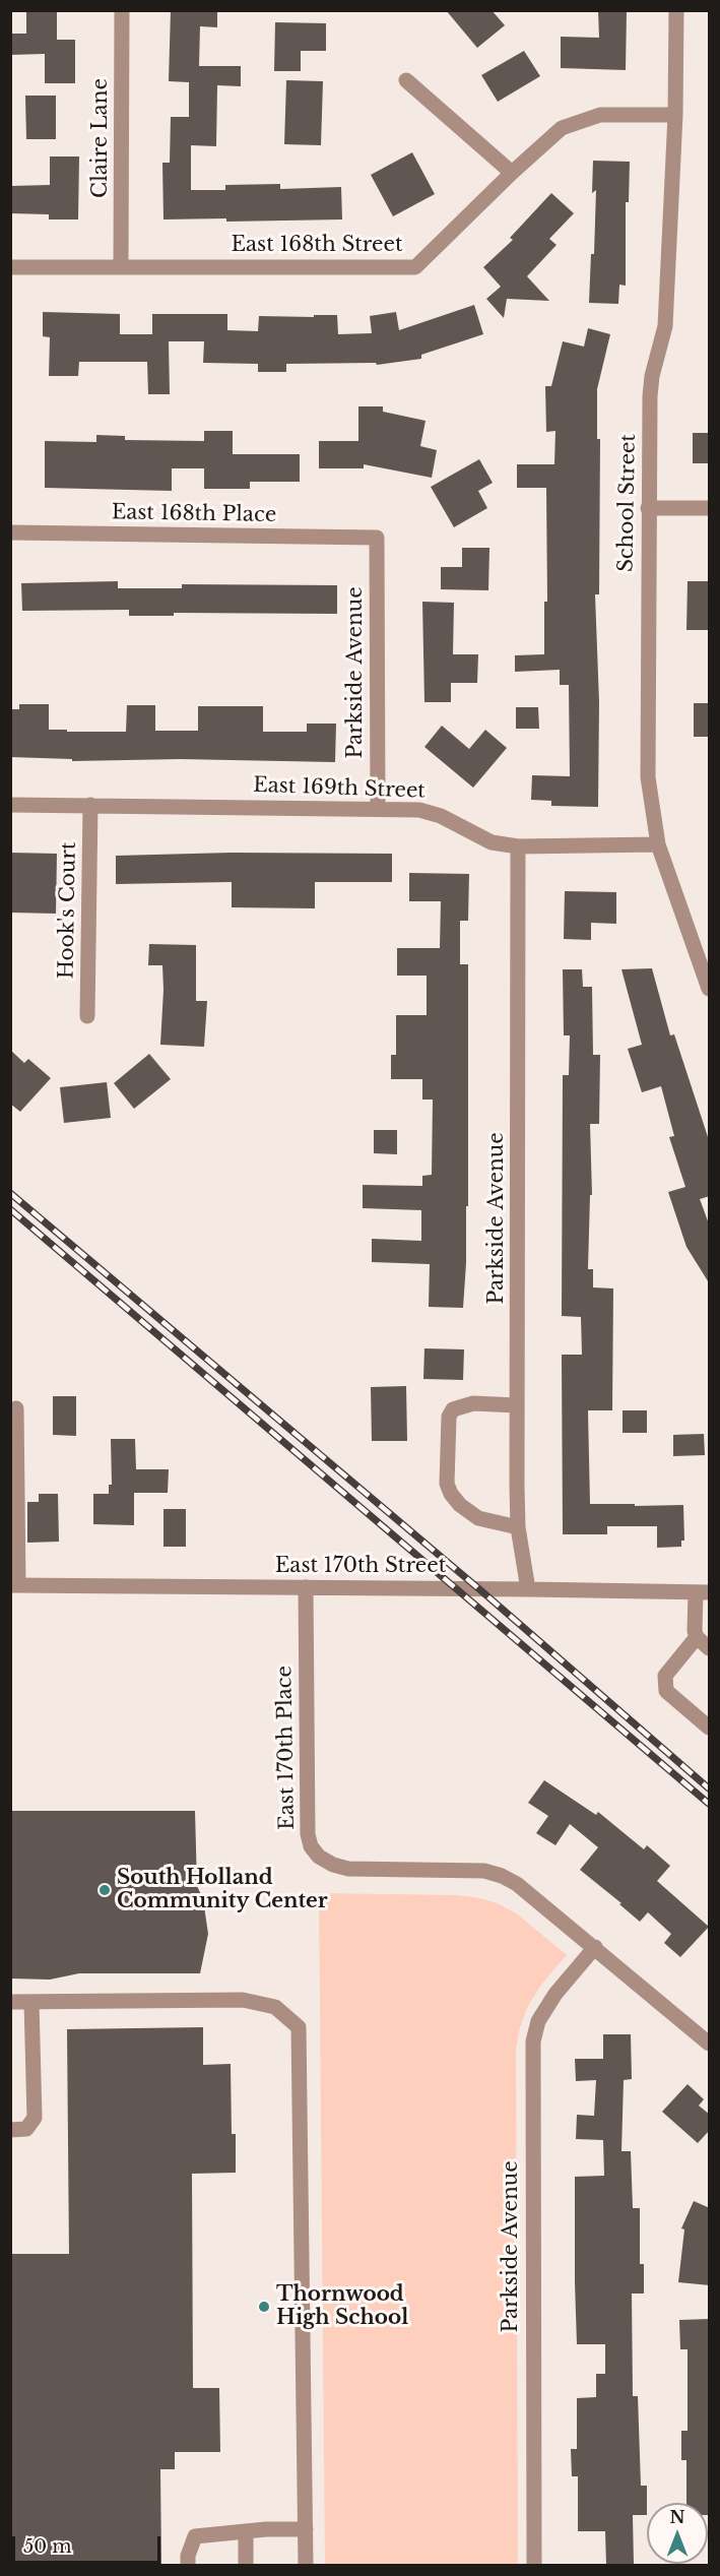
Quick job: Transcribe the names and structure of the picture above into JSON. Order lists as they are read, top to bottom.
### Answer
{
  "streets": {
    "street": [
      "Claire Lane",
      "East 168th Street",
      "School Street",
      "East 168th Place",
      "Parkside Avenue",
      "East 169th Street",
      "Hook's Court",
      "East 170th Street",
      "East 170th Place"
    ]
  },
  "crossings": [
    ["Claire Lane", "East 168th Street"],
    ["East 168th Street", "School Street"],
    ["School Street", "East 169th Street"],
    ["East 168th Place", "Parkside Avenue"],
    ["Parkside Avenue", "East 169th Street"],
    ["Parkside Avenue", "East 170th Street"],
    ["Parkside Avenue", "East 170th Place"],
    ["East 169th Street", "Hook's Court"],
    ["East 170th Street", "East 170th Place"]
  ],
  "places": ["South Holland Community Center", "Thornwood High School"],
  "scale_bar": "50 m",
  "north": "top"
}
